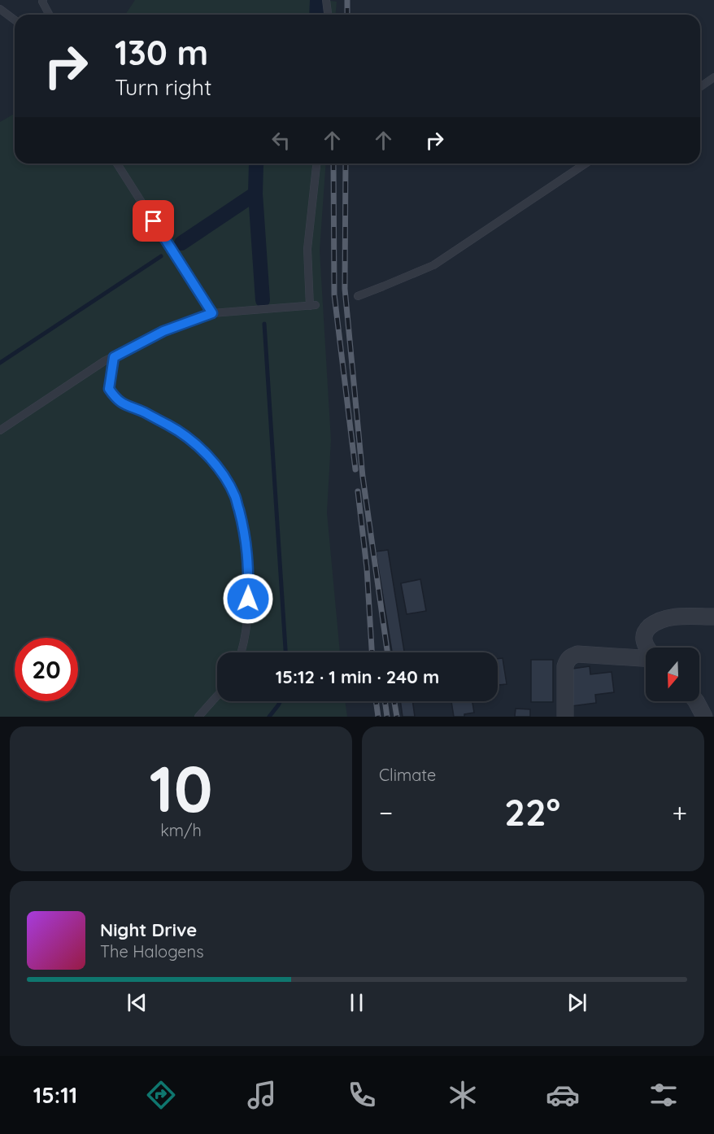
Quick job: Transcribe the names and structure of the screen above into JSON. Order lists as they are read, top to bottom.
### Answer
{
  "north": "bottom",
  "page": {
    "turn": ["130 m", "Turn right"],
    "limit": "20",
    "trip": "15:12 · 1 min · 240 m",
    "tile": [
      ["10", "km/h"],
      "Climate"
    ],
    "heat": ["−", "22°", "+"],
    "song": ["Night Drive", "The Halogens"],
    "tabs": "15:11"
  }
}
